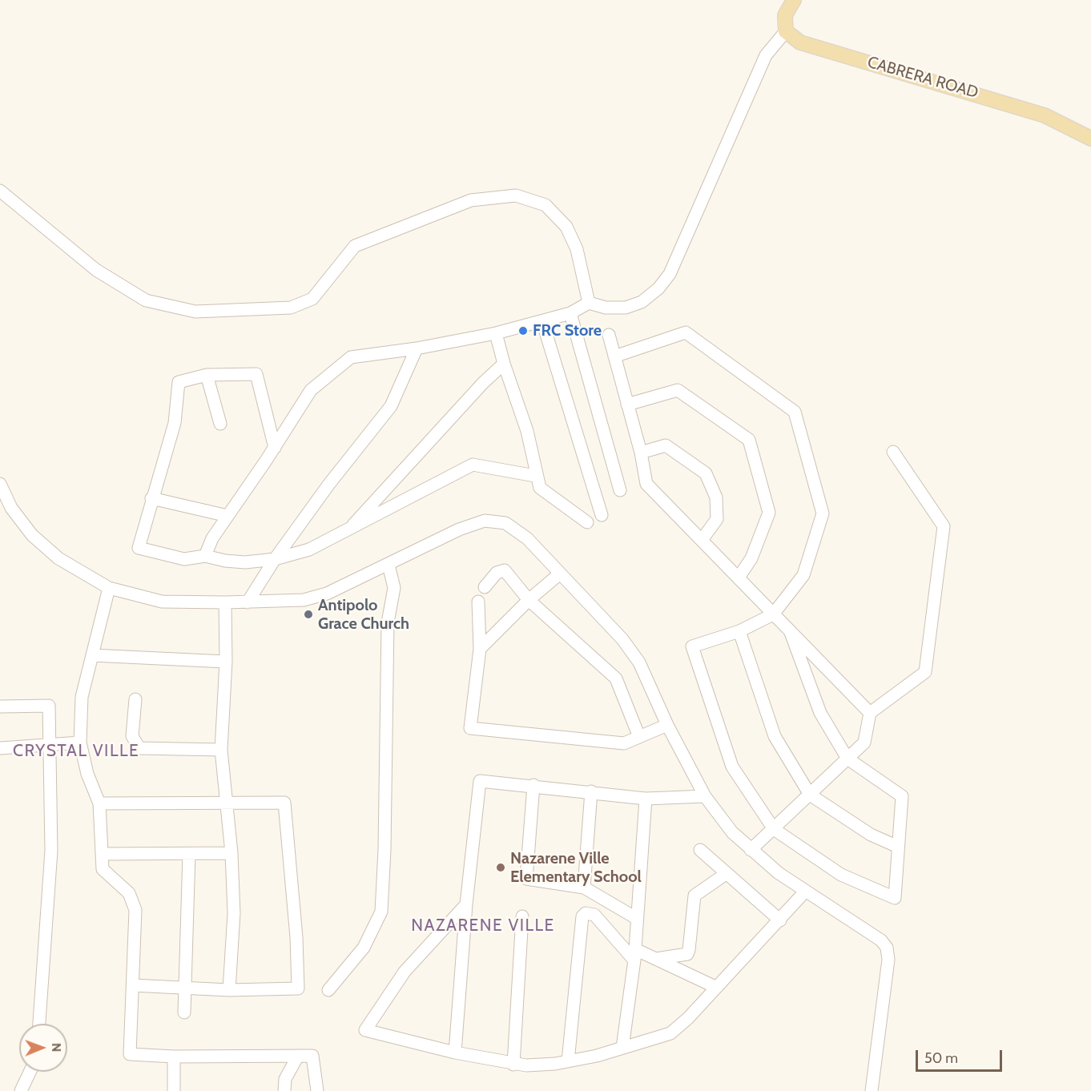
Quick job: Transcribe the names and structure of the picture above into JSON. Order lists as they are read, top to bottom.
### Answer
{
  "streets": {
    "main road": ["CABRERA ROAD"]
  },
  "districts": ["CRYSTAL VILLE", "NAZARENE VILLE"],
  "places": ["FRC Store", "Antipolo Grace Church", "Nazarene Ville Elementary School"],
  "scale_bar": "50 m",
  "north": "right"
}
